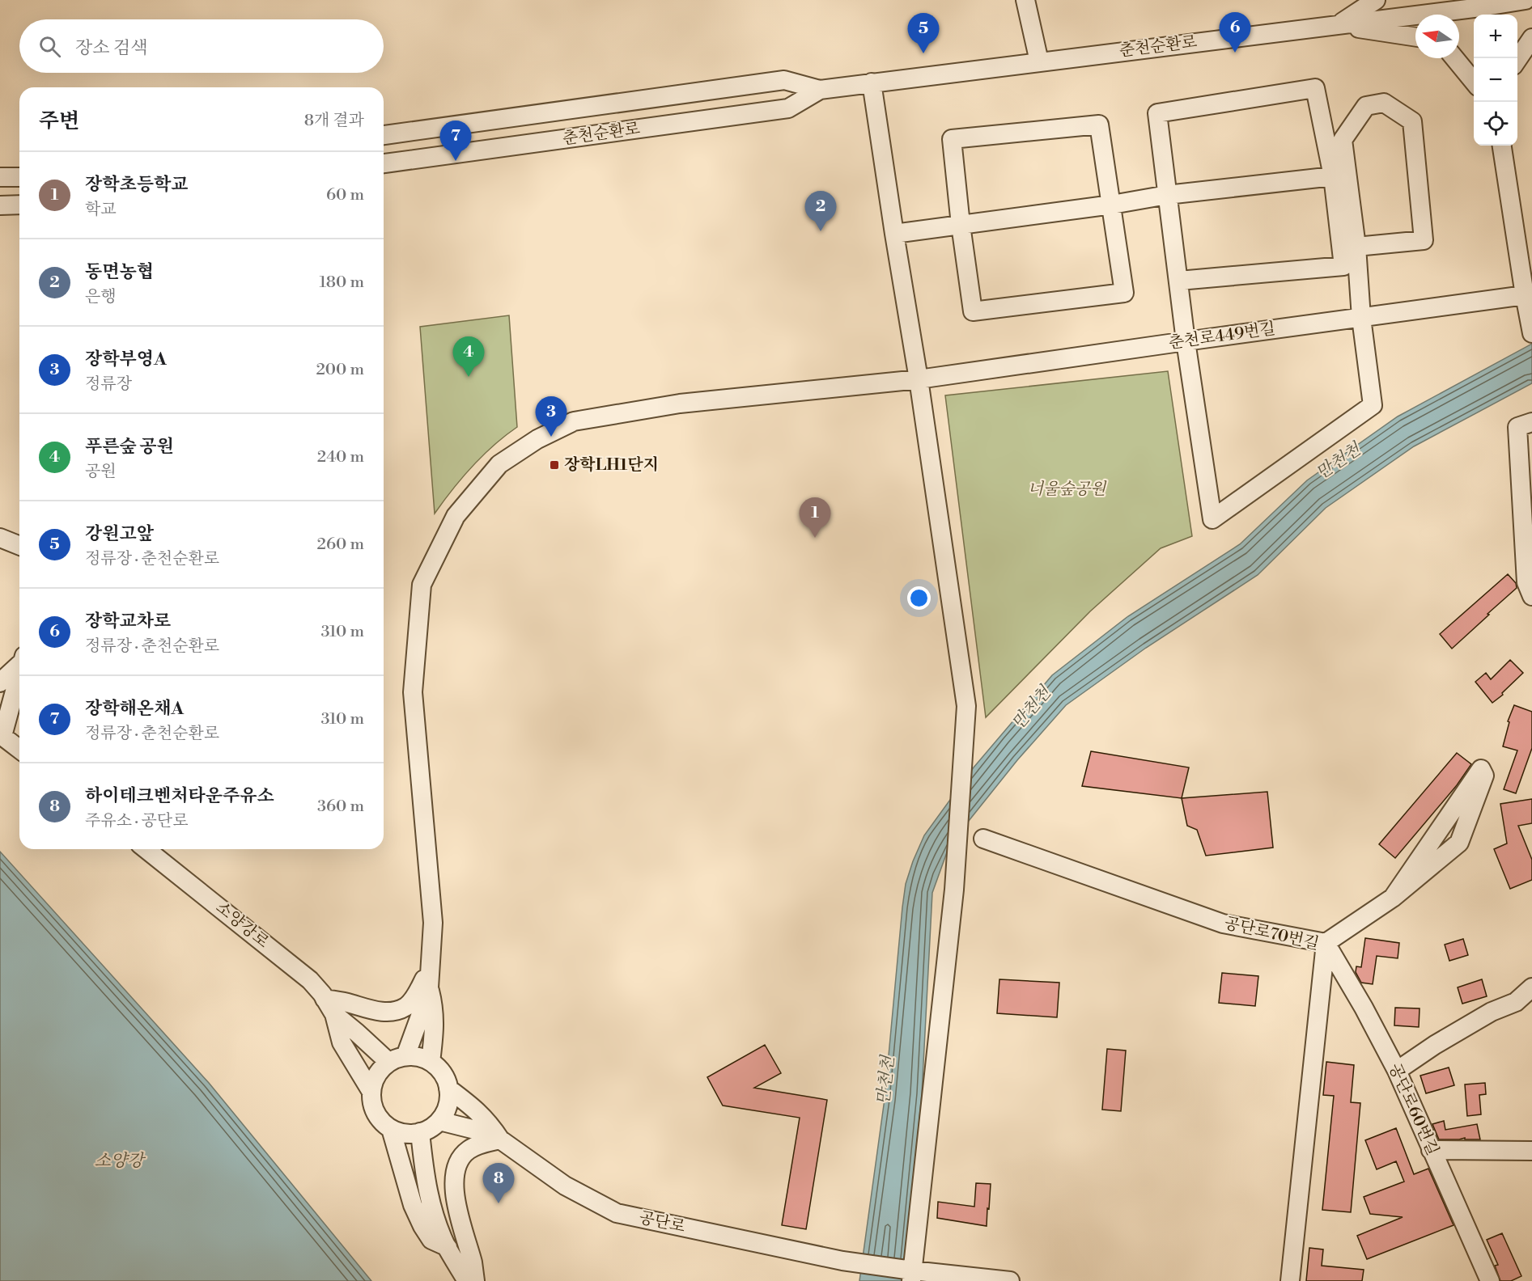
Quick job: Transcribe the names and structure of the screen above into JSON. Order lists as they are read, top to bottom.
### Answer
{
  "streets": {
    "street": [
      "춘천순환로",
      "춘천로449번길",
      "소양강로",
      "공단로70번길",
      "공단로60번길",
      "공단로"
    ]
  },
  "crossings": [
    ["소양강로", "공단로"],
    ["공단로70번길", "공단로60번길"]
  ],
  "water": ["만천천", "소양강"],
  "parks": ["너울숲공원"],
  "places": {
    "transit": ["장학LH1단지"]
  },
  "north": "left",
  "page": {
    "pins": [
      "6",
      "5",
      "7",
      "2",
      "4",
      "3",
      "1",
      "8"
    ],
    "map_buttons": ["+", "−"],
    "search": "장소 검색",
    "heading": ["주변", "8개 결과"],
    "list": [
      {
        "mark": "1",
        "name": "장학초등학교",
        "note": "학교",
        "value": "60 m"
      },
      {
        "mark": "2",
        "name": "동면농협",
        "note": "은행",
        "value": "180 m"
      },
      {
        "mark": "3",
        "name": "장학부영A",
        "note": "정류장",
        "value": "200 m"
      },
      {
        "mark": "4",
        "name": "푸른숲 공원",
        "note": "공원",
        "value": "240 m"
      },
      {
        "mark": "5",
        "name": "강원고앞",
        "note": "정류장 · 춘천순환로",
        "value": "260 m"
      },
      {
        "mark": "6",
        "name": "장학교차로",
        "note": "정류장 · 춘천순환로",
        "value": "310 m"
      },
      {
        "mark": "7",
        "name": "장학해온채A",
        "note": "정류장 · 춘천순환로",
        "value": "310 m"
      },
      {
        "mark": "8",
        "name": "하이테크벤처타운주유소",
        "note": "주유소 · 공단로",
        "value": "360 m"
      }
    ]
  }
}
